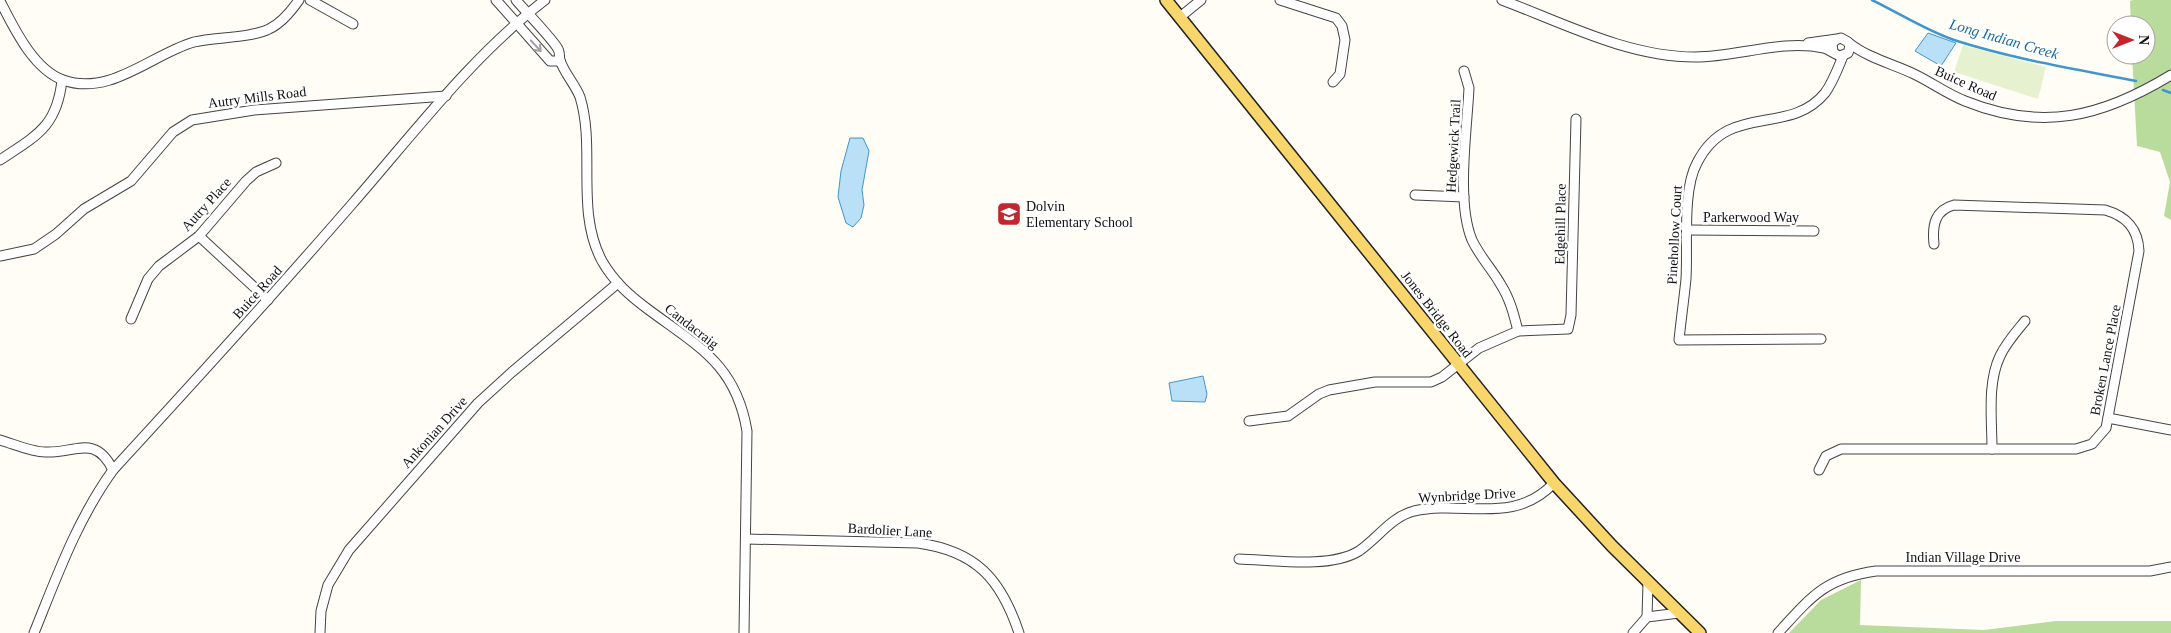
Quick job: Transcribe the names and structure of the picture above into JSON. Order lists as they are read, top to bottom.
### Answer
{
  "streets": {
    "main road": ["Jones Bridge Road"],
    "street": [
      "Buice Road",
      "Autry Mills Road",
      "Hedgewick Trail",
      "Autry Place",
      "Parkerwood Way",
      "Edgehill Place",
      "Pinehollow Court",
      "Candacraig",
      "Broken Lance Place",
      "Ankonian Drive",
      "Wynbridge Drive",
      "Bardolier Lane",
      "Indian Village Drive"
    ]
  },
  "crossings": [
    ["Buice Road", "Autry Mills Road"],
    ["Buice Road", "Pinehollow Court"],
    ["Buice Road", "Candacraig"],
    ["Hedgewick Trail", "Edgehill Place"],
    ["Parkerwood Way", "Pinehollow Court"],
    ["Jones Bridge Road", "Wynbridge Drive"],
    ["Candacraig", "Ankonian Drive"],
    ["Candacraig", "Bardolier Lane"]
  ],
  "water": ["Long Indian Creek"],
  "places": {
    "school or university": ["Dolvin Elementary School"]
  },
  "north": "right"
}
